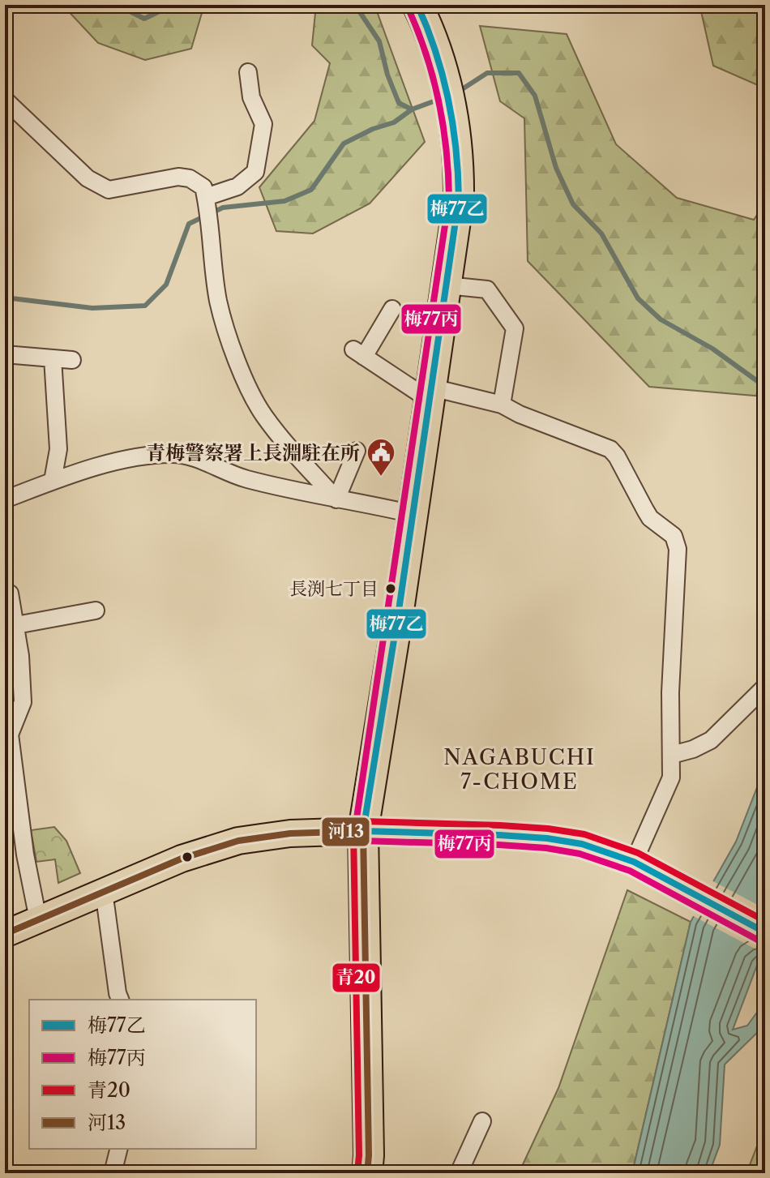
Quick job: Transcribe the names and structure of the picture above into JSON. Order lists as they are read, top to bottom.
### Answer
{
  "districts": ["NAGABUCHI 7-CHOME"],
  "places": {
    "public building": ["青梅警察署上長淵駐在所"],
    "other": ["長渕七丁目"]
  },
  "lines": [
    "transit line 梅77乙",
    "transit line 梅77丙",
    "transit line 青20",
    "transit line 河13"
  ],
  "legend": [
    "梅77乙",
    "梅77丙",
    "青20",
    "河13"
  ]
}
